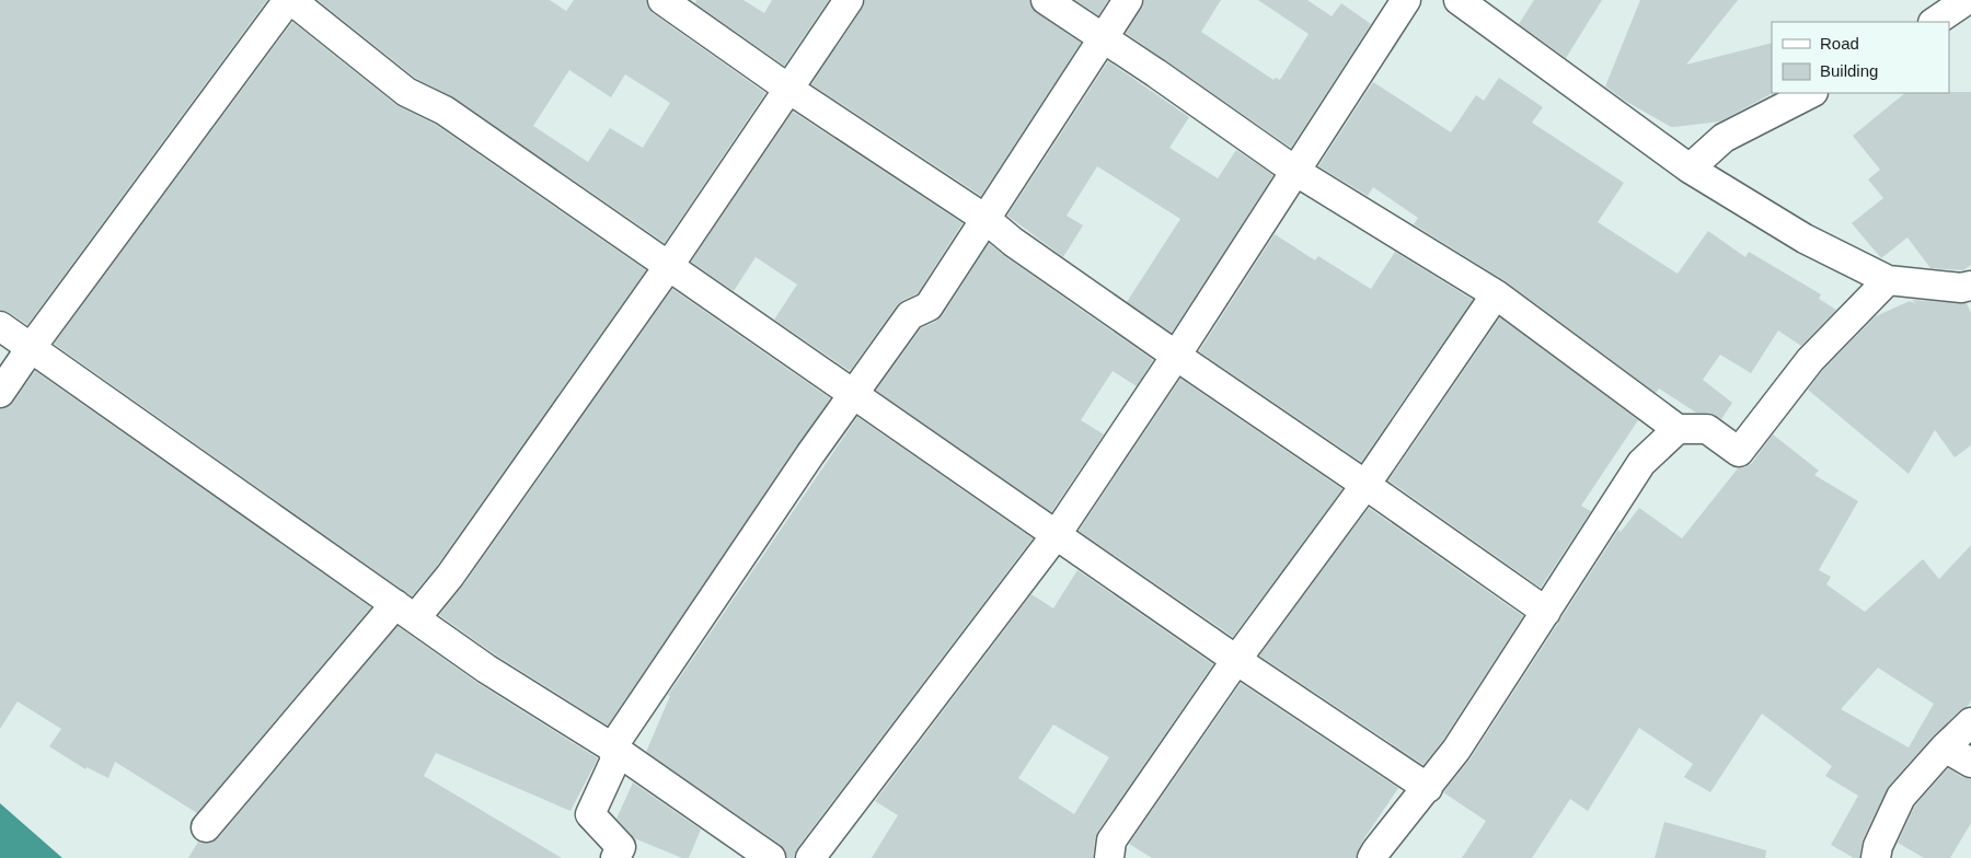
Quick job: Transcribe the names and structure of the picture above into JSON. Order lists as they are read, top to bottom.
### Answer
{
  "legend": ["Road", "Building"]
}
